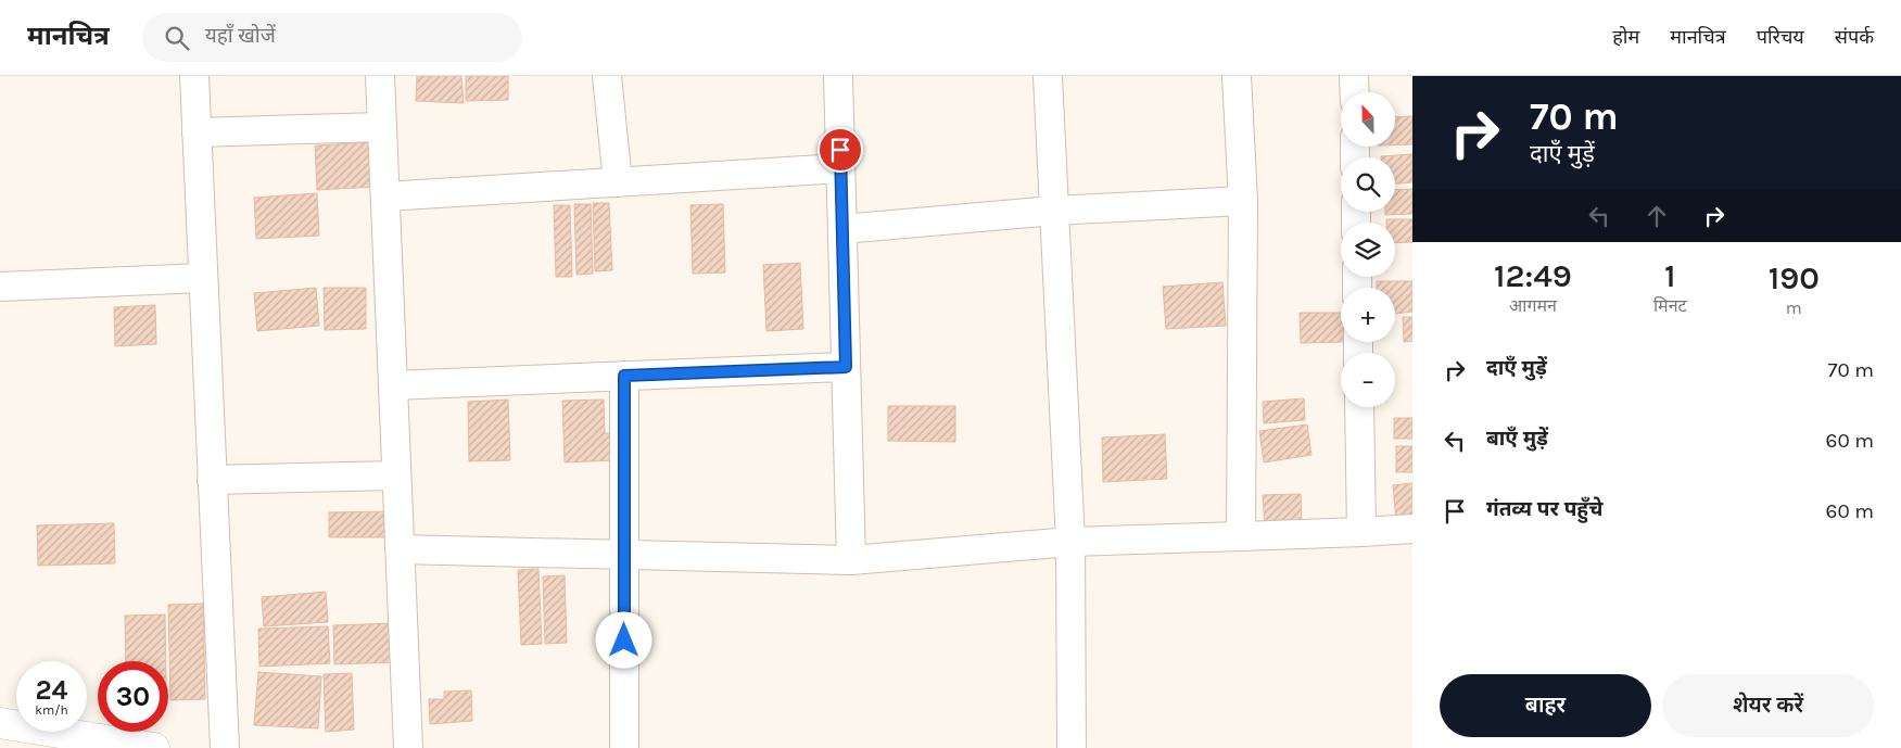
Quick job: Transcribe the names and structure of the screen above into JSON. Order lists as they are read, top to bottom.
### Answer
{
  "north": "top",
  "page": {
    "header": "मानचित्र",
    "search": "यहाँ खोजें",
    "nav": [
      "होम",
      "मानचित्र",
      "परिचय",
      "संपर्क"
    ],
    "turn": ["70 m", "दाएँ मुड़ें"],
    "map_buttons": ["+", "−"],
    "eta": [
      "12:49",
      "आगमन",
      "1",
      "मिनट",
      "190",
      "m"
    ],
    "list": [
      {
        "name": "दाएँ मुड़ें",
        "value": "70 m"
      },
      {
        "name": "बाएँ मुड़ें",
        "value": "60 m"
      },
      {
        "name": "गंतव्य पर पहुँचे",
        "value": "60 m"
      }
    ],
    "speed": "24 km/h",
    "limit": "30",
    "buttons": ["बाहर", "शेयर करें"]
  }
}
